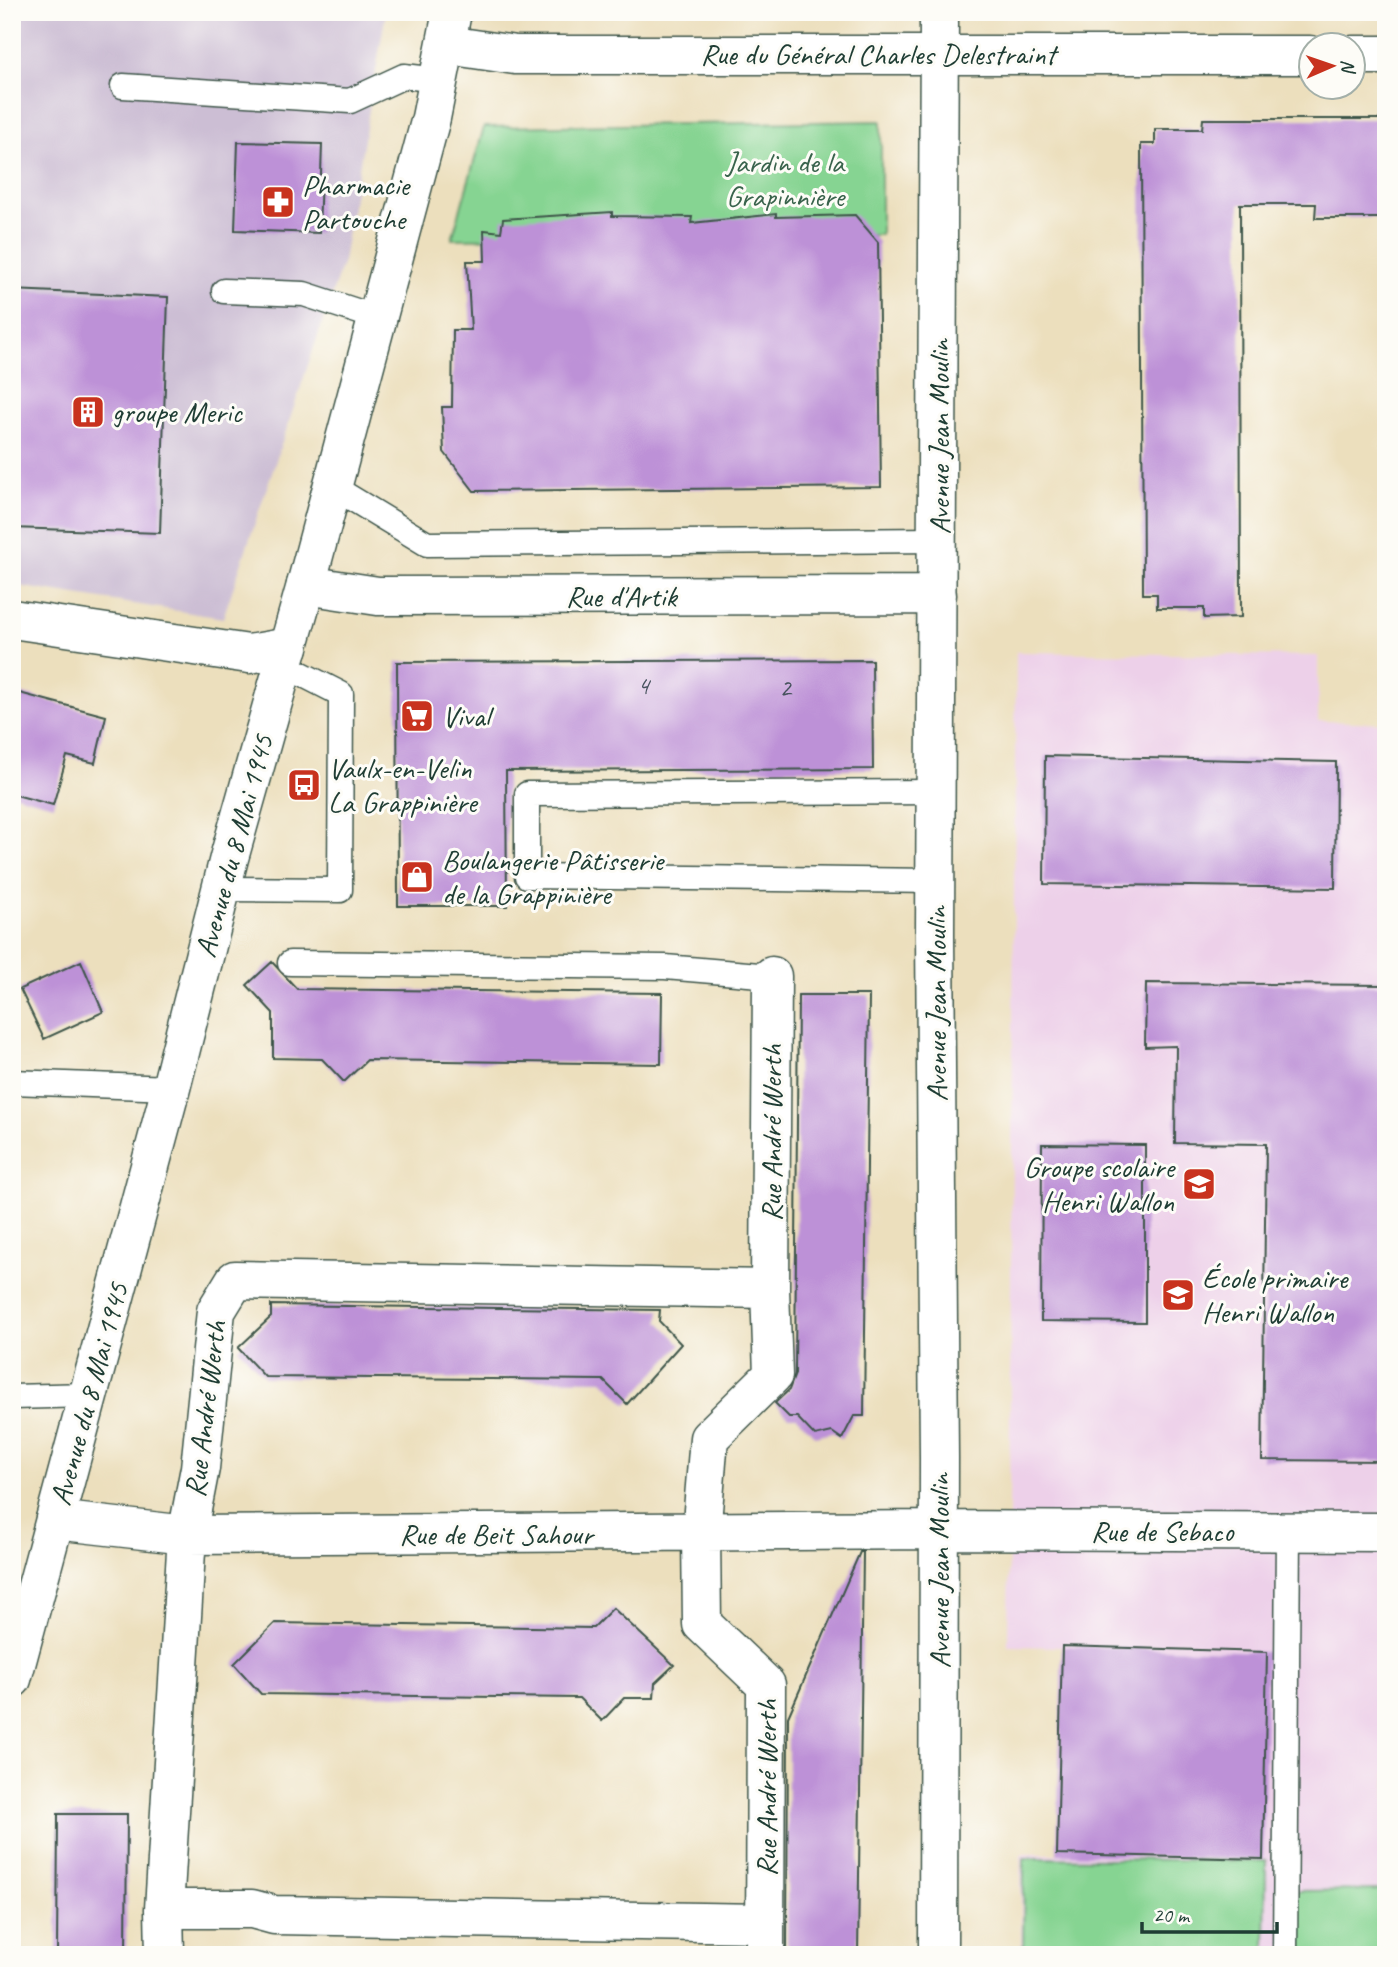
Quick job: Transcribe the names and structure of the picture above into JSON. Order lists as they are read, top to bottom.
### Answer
{
  "streets": {
    "street": [
      "Rue du Général Charles Delestraint",
      "Avenue Jean Moulin",
      "Rue d'Artik",
      "Avenue du 8 Mai 1945",
      "Rue André Werth",
      "Rue de Sebaco",
      "Rue de Beit Sahour"
    ]
  },
  "crossings": [
    ["Rue du Général Charles Delestraint", "Avenue Jean Moulin"],
    ["Rue du Général Charles Delestraint", "Avenue du 8 Mai 1945"],
    ["Avenue Jean Moulin", "Rue d'Artik"],
    ["Avenue Jean Moulin", "Rue de Sebaco"],
    ["Avenue Jean Moulin", "Rue de Beit Sahour"],
    ["Rue d'Artik", "Avenue du 8 Mai 1945"],
    ["Avenue du 8 Mai 1945", "Rue de Beit Sahour"],
    ["Rue André Werth", "Rue de Beit Sahour"],
    ["Rue de Sebaco", "Rue de Beit Sahour"]
  ],
  "parks": ["Jardin de la Grapinnière"],
  "places": {
    "pharmacy": ["Pharmacie Partouche"],
    "building": ["groupe Meric"],
    "supermarket": ["Vival"],
    "bus stop": ["Vaulx-en-Velin La Grappinière"],
    "shop": ["Boulangerie Pâtisserie de la Grappinière"],
    "school or university": ["Groupe scolaire Henri Wallon", "École primaire Henri Wallon"]
  },
  "house_numbers": ["4", "2"],
  "scale_bar": "20 m",
  "north": "right"
}
